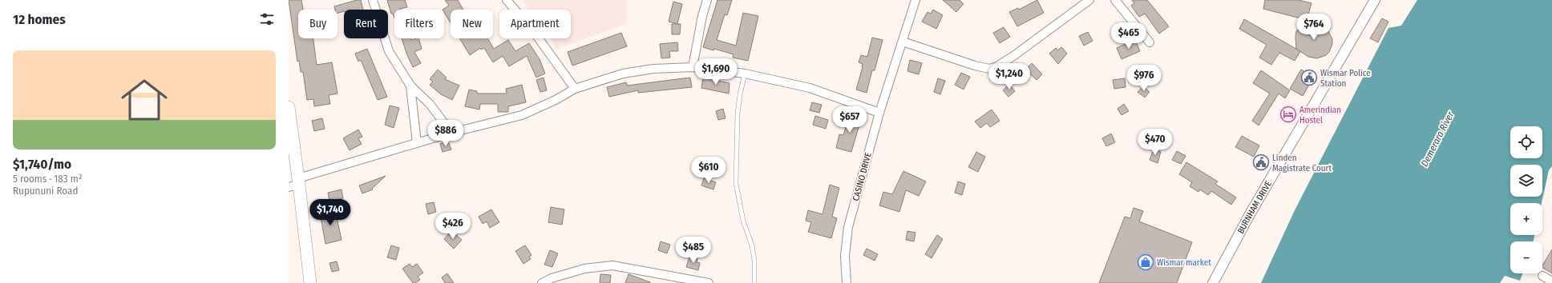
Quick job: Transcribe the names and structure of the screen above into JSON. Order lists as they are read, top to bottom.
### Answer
{
  "streets": {
    "street": ["CASINO DRIVE", "BURNHAM DRIVE"]
  },
  "water": ["Demerara River"],
  "places": {
    "public building": ["Wismar Police Station", "Linden Magistrate Court"],
    "hotel": ["Amerindian Hostel"],
    "shop": ["Wismar market"]
  },
  "page": {
    "heading": "12 homes",
    "chip": [
      "Buy",
      "Rent",
      "Filters",
      "New",
      "Apartment"
    ],
    "price": [
      "$764",
      "$465",
      "$1,690",
      "$1,240",
      "$976",
      "$657",
      "$886",
      "$470",
      "$610",
      "$1,740",
      "$426",
      "$485"
    ],
    "list": [
      {
        "name": "$1,740/mo",
        "note": "5 rooms · 183 m² · Rupununi Road"
      }
    ],
    "map_buttons": ["+", "−"]
  }
}
